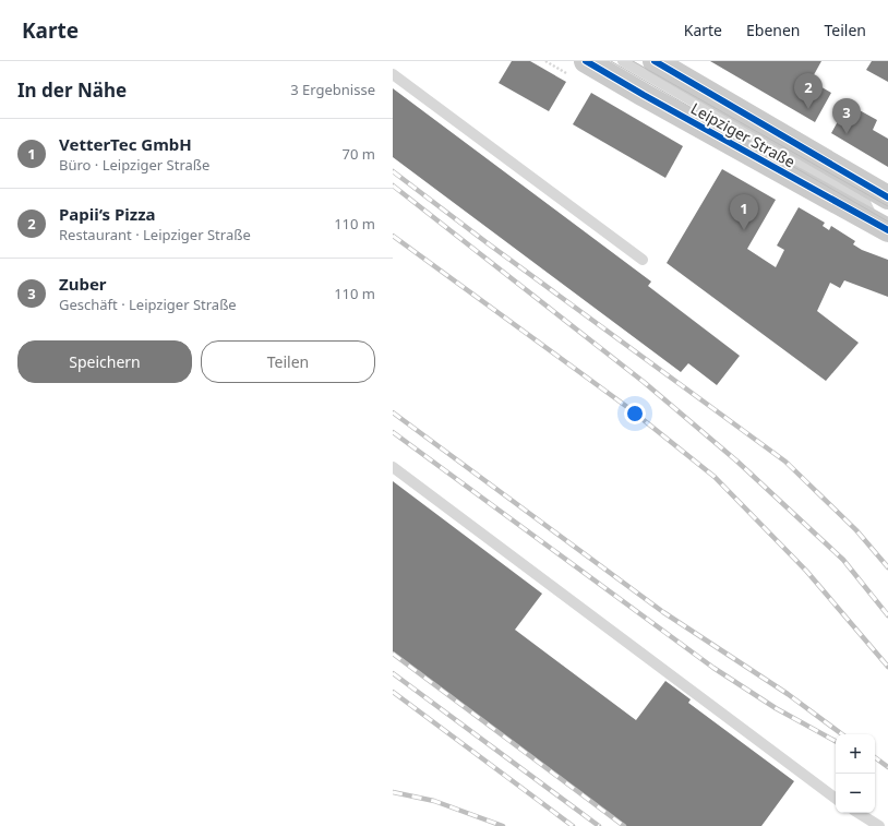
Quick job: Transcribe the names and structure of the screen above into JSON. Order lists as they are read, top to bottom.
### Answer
{
  "streets": {
    "main road": ["Leipziger Straße"]
  },
  "page": {
    "header": "Karte",
    "nav": ["Karte", "Ebenen", "Teilen"],
    "heading": ["In der Nähe", "3 Ergebnisse"],
    "pins": ["2", "3", "1"],
    "list": [
      {
        "mark": "1",
        "name": "VetterTec GmbH",
        "note": "Büro · Leipziger Straße",
        "value": "70 m"
      },
      {
        "mark": "2",
        "name": "Papii‘s Pizza",
        "note": "Restaurant · Leipziger Straße",
        "value": "110 m"
      },
      {
        "mark": "3",
        "name": "Zuber",
        "note": "Geschäft · Leipziger Straße",
        "value": "110 m"
      }
    ],
    "buttons": ["Speichern", "Teilen"],
    "map_buttons": ["+", "−"]
  }
}
